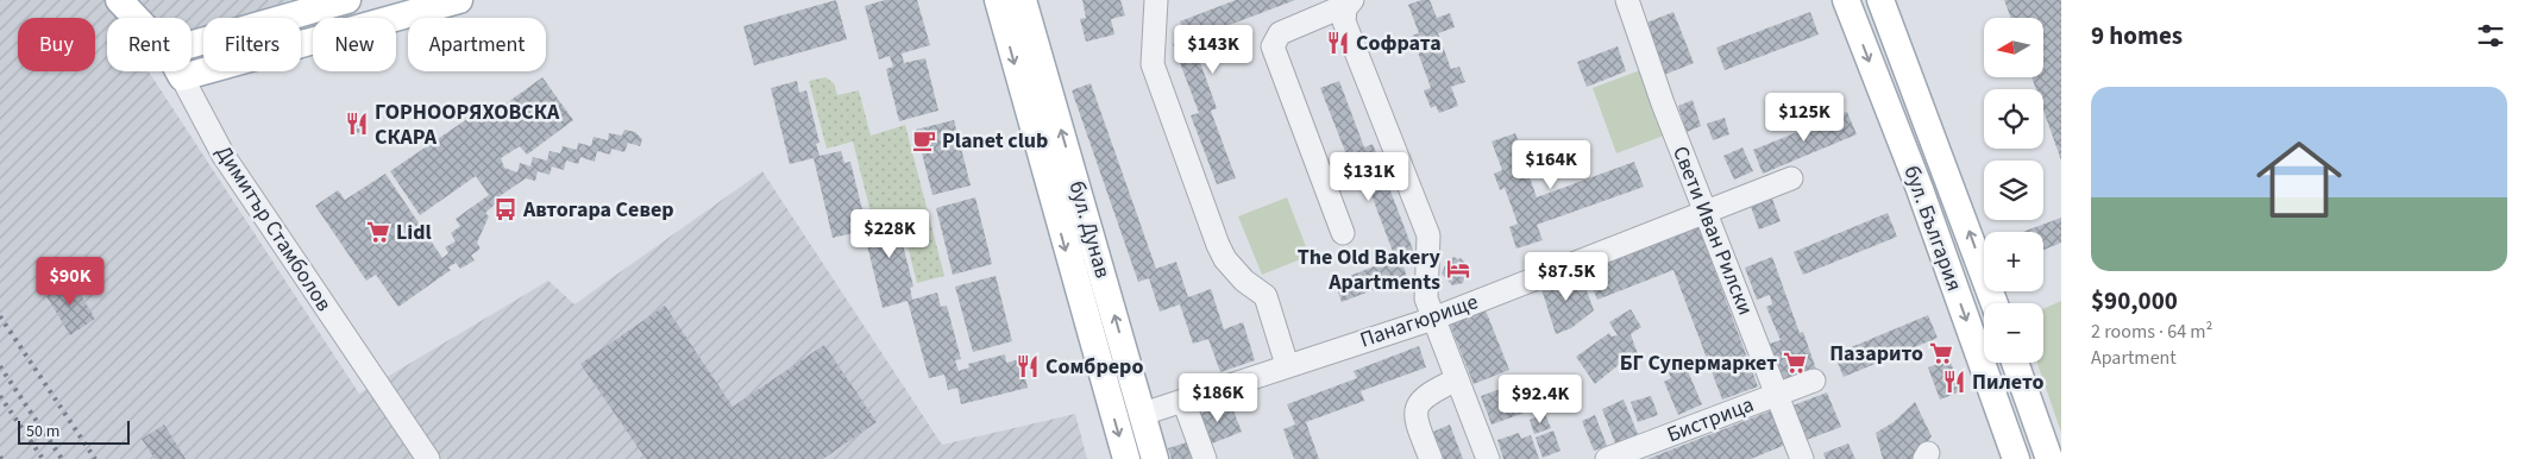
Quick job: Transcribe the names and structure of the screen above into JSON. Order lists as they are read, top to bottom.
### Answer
{
  "streets": {
    "main road": ["Димитър Стамболов", "бул. България", "бул. Дунав"],
    "street": ["Свети Иван Рилски", "Панагюрище", "Бистрица"]
  },
  "crossings": [
    ["бул. Дунав", "Панагюрище"],
    ["Свети Иван Рилски", "Панагюрище"],
    ["Свети Иван Рилски", "Бистрица"]
  ],
  "places": {
    "restaurant": [
      "Софрата",
      "ГОРНООРЯХОВСКА СКАРА",
      "Сомбреро",
      "Пилето"
    ],
    "cafe": ["Planet club"],
    "bus stop": ["Автогара Север"],
    "supermarket": ["Lidl", "Пазарито", "БГ Супермаркет"],
    "hotel": ["The Old Bakery Apartments"]
  },
  "scale_bar": "50 m",
  "north": "left",
  "page": {
    "heading": "9 homes",
    "map_buttons": ["+", "−"],
    "chip": [
      "Buy",
      "Rent",
      "Filters",
      "New",
      "Apartment"
    ],
    "price": [
      "$143K",
      "$125K",
      "$164K",
      "$131K",
      "$228K",
      "$87.5K",
      "$90K",
      "$186K",
      "$92.4K"
    ],
    "list": [
      {
        "name": "$90,000",
        "note": "2 rooms · 64 m² · Apartment"
      }
    ],
    "scale": "50 m"
  }
}
